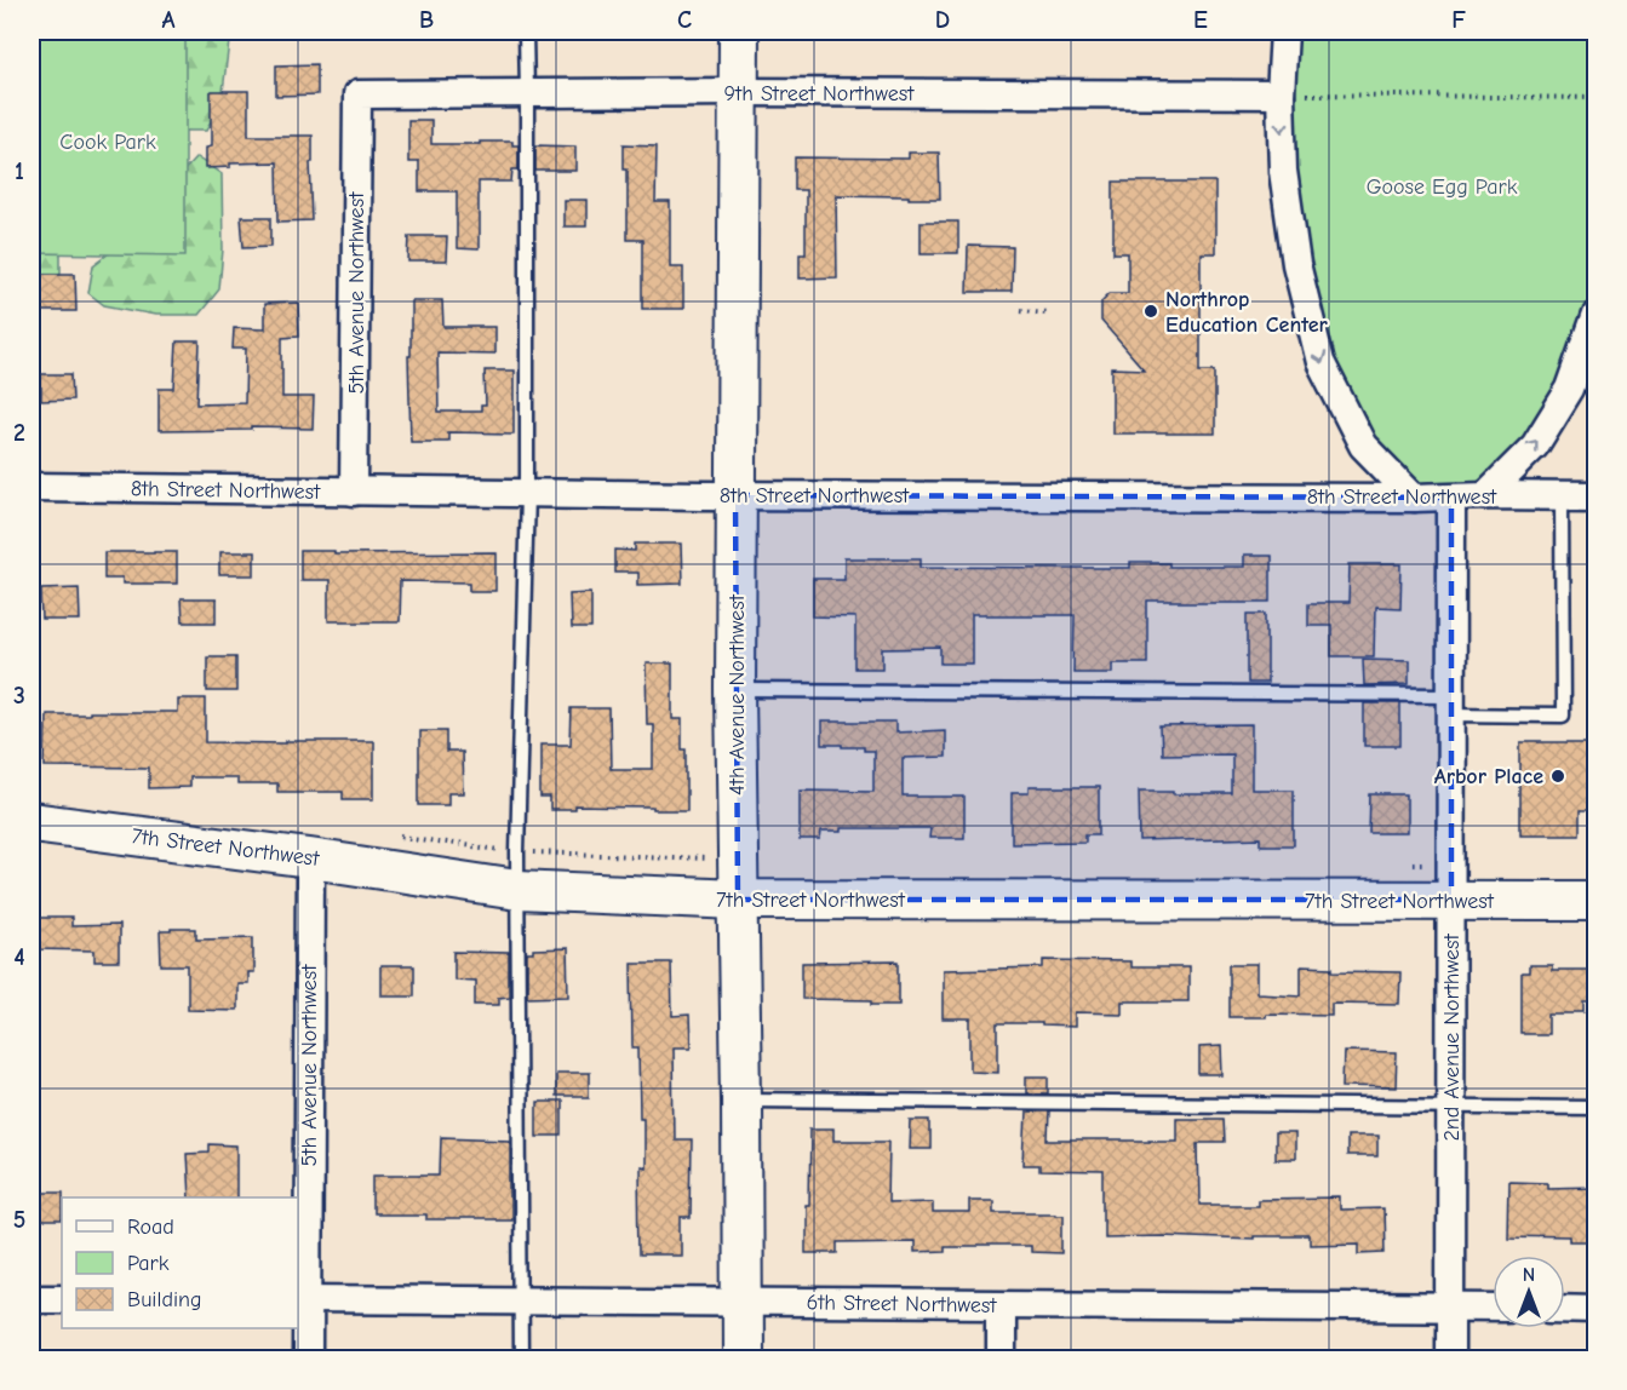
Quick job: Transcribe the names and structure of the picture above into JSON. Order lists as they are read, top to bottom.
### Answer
{
  "streets": {
    "main road": ["4th Avenue Northwest", "7th Street Northwest"],
    "street": [
      "9th Street Northwest",
      "5th Avenue Northwest",
      "8th Street Northwest",
      "2nd Avenue Northwest",
      "6th Street Northwest"
    ]
  },
  "crossings": [
    ["9th Street Northwest", "5th Avenue Northwest"],
    ["9th Street Northwest", "4th Avenue Northwest"],
    ["5th Avenue Northwest", "8th Street Northwest"],
    ["5th Avenue Northwest", "7th Street Northwest"],
    ["5th Avenue Northwest", "6th Street Northwest"],
    ["8th Street Northwest", "4th Avenue Northwest"],
    ["8th Street Northwest", "2nd Avenue Northwest"],
    ["4th Avenue Northwest", "7th Street Northwest"],
    ["4th Avenue Northwest", "6th Street Northwest"],
    ["7th Street Northwest", "2nd Avenue Northwest"],
    ["2nd Avenue Northwest", "6th Street Northwest"]
  ],
  "parks": ["Cook Park", "Goose Egg Park"],
  "places": ["Northrop Education Center", "Arbor Place"],
  "legend": ["Road", "Park", "Building"],
  "north": "top",
  "grid": {
    "columns": [
      "A",
      "B",
      "C",
      "D",
      "E",
      "F"
    ],
    "rows": [
      "1",
      "2",
      "3",
      "4",
      "5"
    ]
  }
}
